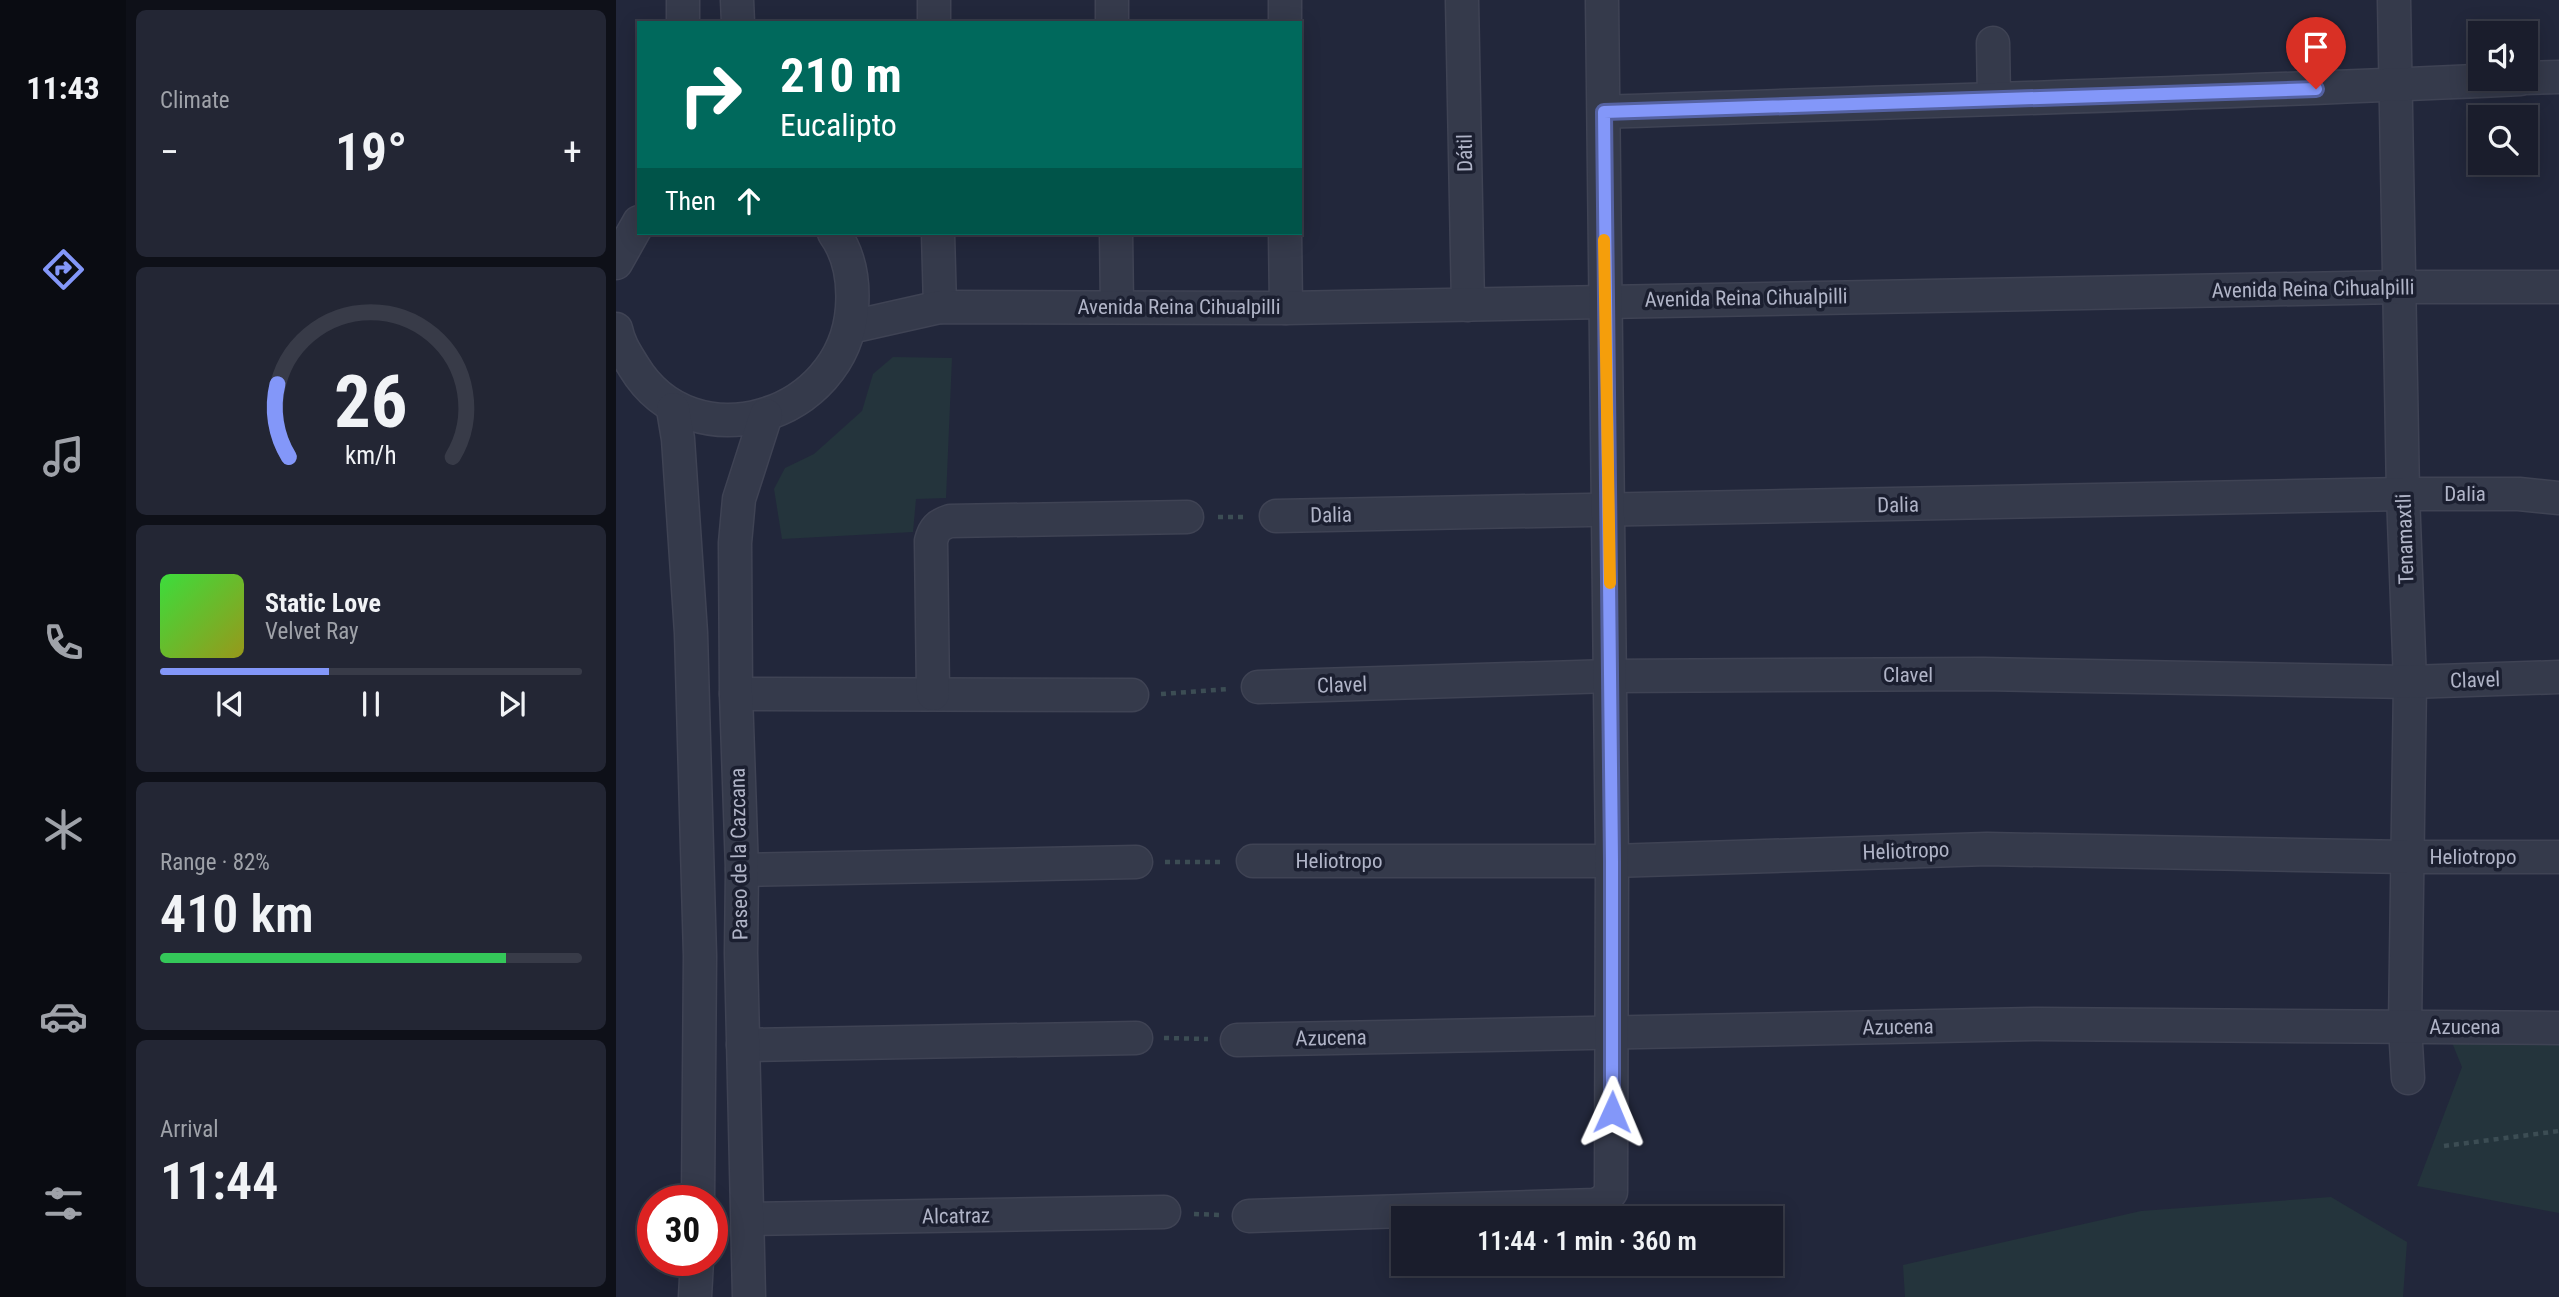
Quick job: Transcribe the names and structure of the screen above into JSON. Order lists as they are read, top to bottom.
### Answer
{
  "streets": {
    "street": [
      "Dátil",
      "Avenida Reina Cihualpilli",
      "Dalia",
      "Tenamaxtli",
      "Clavel",
      "Heliotropo",
      "Paseo de la Cazcana",
      "Azucena",
      "Alcatraz"
    ]
  },
  "crossings": [
    ["Dátil", "Avenida Reina Cihualpilli"],
    ["Avenida Reina Cihualpilli", "Tenamaxtli"],
    ["Dalia", "Tenamaxtli"],
    ["Tenamaxtli", "Clavel"],
    ["Tenamaxtli", "Heliotropo"],
    ["Tenamaxtli", "Azucena"],
    ["Paseo de la Cazcana", "Alcatraz"]
  ],
  "page": {
    "tabs": "11:43",
    "tile": [
      "Climate",
      ["Range · 82%", "410 km"],
      ["Arrival", "11:44"]
    ],
    "turn": ["210 m", "Eucalipto"],
    "heat": ["−", "19°", "+"],
    "then": "Then",
    "song": ["Static Love", "Velvet Ray"],
    "limit": "30",
    "trip": "11:44 · 1 min · 360 m",
    "gauge": ["26", "km/h"]
  }
}
